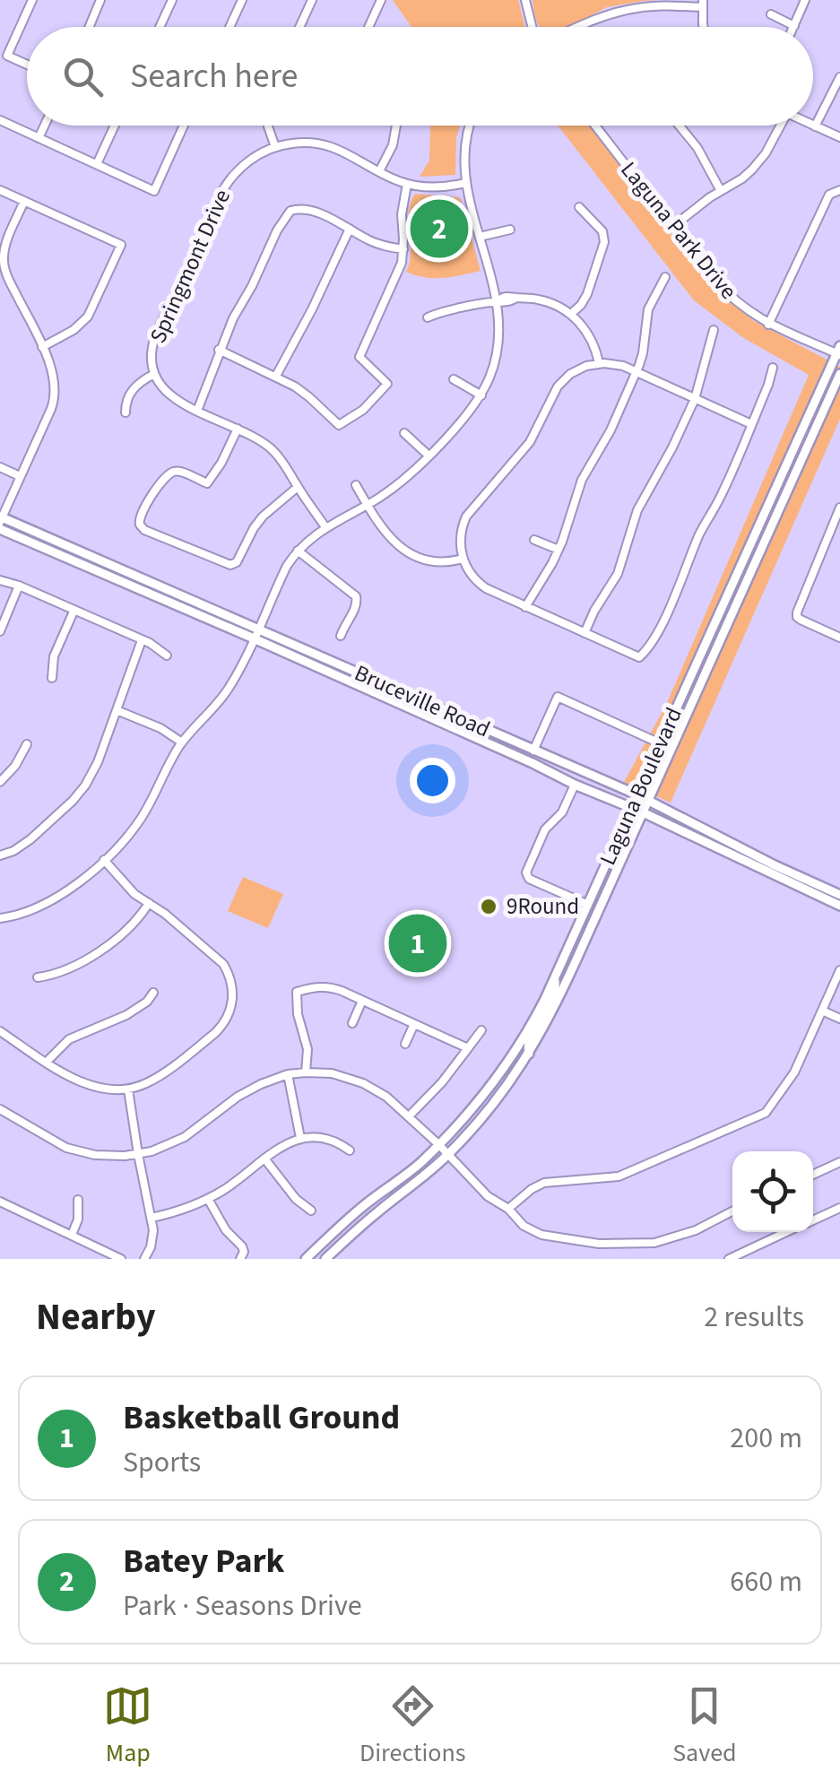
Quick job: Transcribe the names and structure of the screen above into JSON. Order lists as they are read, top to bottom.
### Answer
{
  "streets": {
    "main road": ["Bruceville Road", "Laguna Boulevard"],
    "street": ["Laguna Park Drive", "Springmont Drive"]
  },
  "crossings": [
    ["Laguna Park Drive", "Laguna Boulevard"],
    ["Bruceville Road", "Laguna Boulevard"]
  ],
  "places": ["9Round"],
  "page": {
    "search": "Search here",
    "pins": ["2", "1"],
    "heading": ["Nearby", "2 results"],
    "list": [
      {
        "mark": "1",
        "name": "Basketball Ground",
        "note": "Sports",
        "value": "200 m"
      },
      {
        "mark": "2",
        "name": "Batey Park",
        "note": "Park · Seasons Drive",
        "value": "660 m"
      }
    ],
    "nav": ["Map", "Directions", "Saved"]
  }
}
